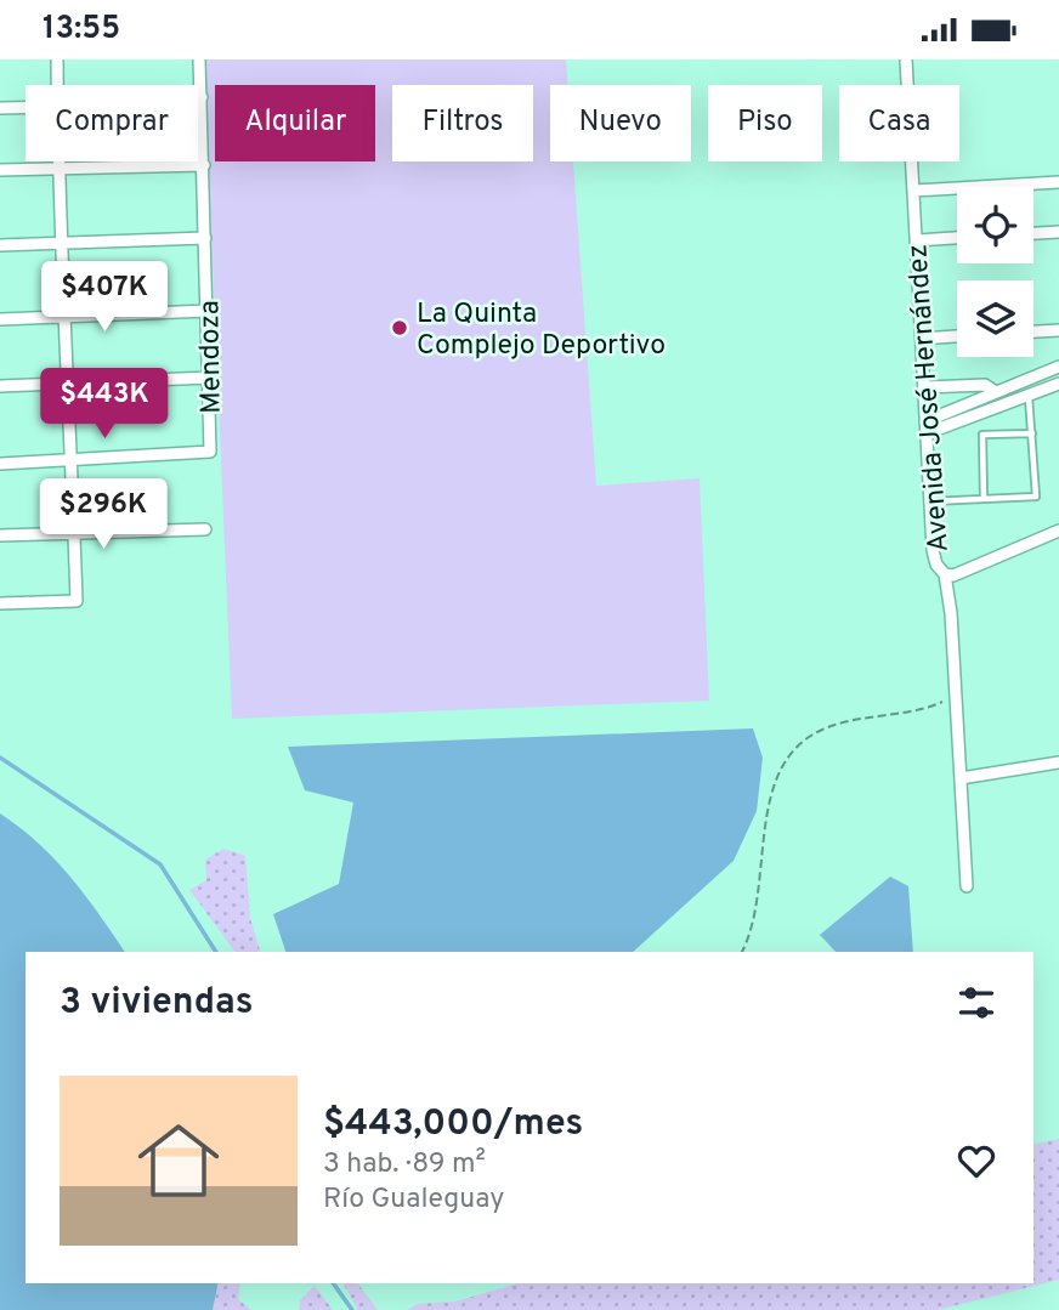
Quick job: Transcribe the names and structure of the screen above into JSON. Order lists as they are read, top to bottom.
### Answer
{
  "streets": {
    "street": ["Mendoza", "Avenida José Hernández"]
  },
  "places": ["La Quinta Complejo Deportivo"],
  "page": {
    "status": "13:55",
    "chip": [
      "Comprar",
      "Alquilar",
      "Filtros",
      "Nuevo",
      "Piso",
      "Casa"
    ],
    "price": ["$407K", "$443K", "$296K"],
    "heading": "3 viviendas",
    "list": [
      {
        "name": "$443,000/mes",
        "note": "3 hab. · 89 m² · Río Gualeguay"
      }
    ]
  }
}
